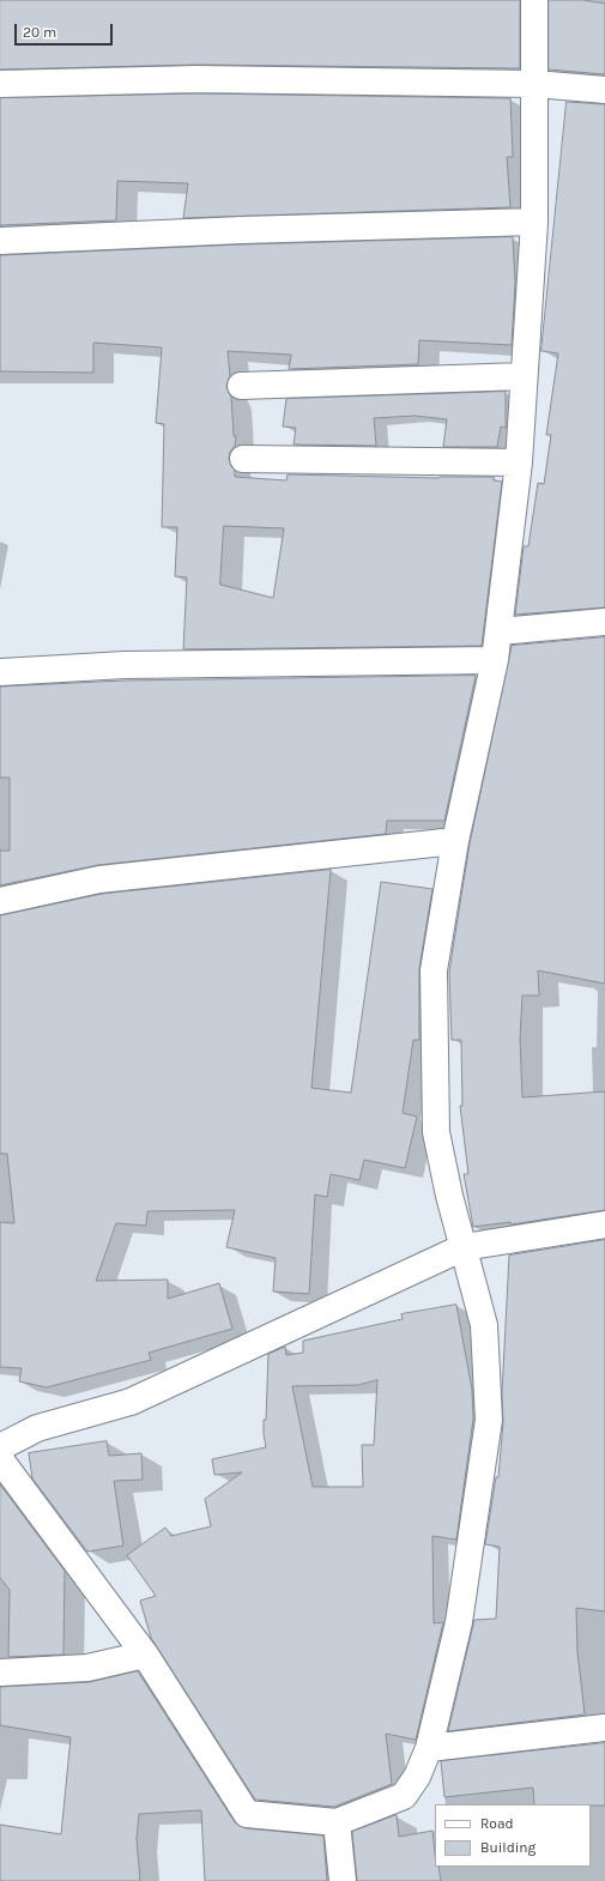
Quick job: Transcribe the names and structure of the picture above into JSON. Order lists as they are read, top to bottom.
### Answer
{
  "legend": ["Road", "Building"],
  "scale_bar": "20 m"
}
